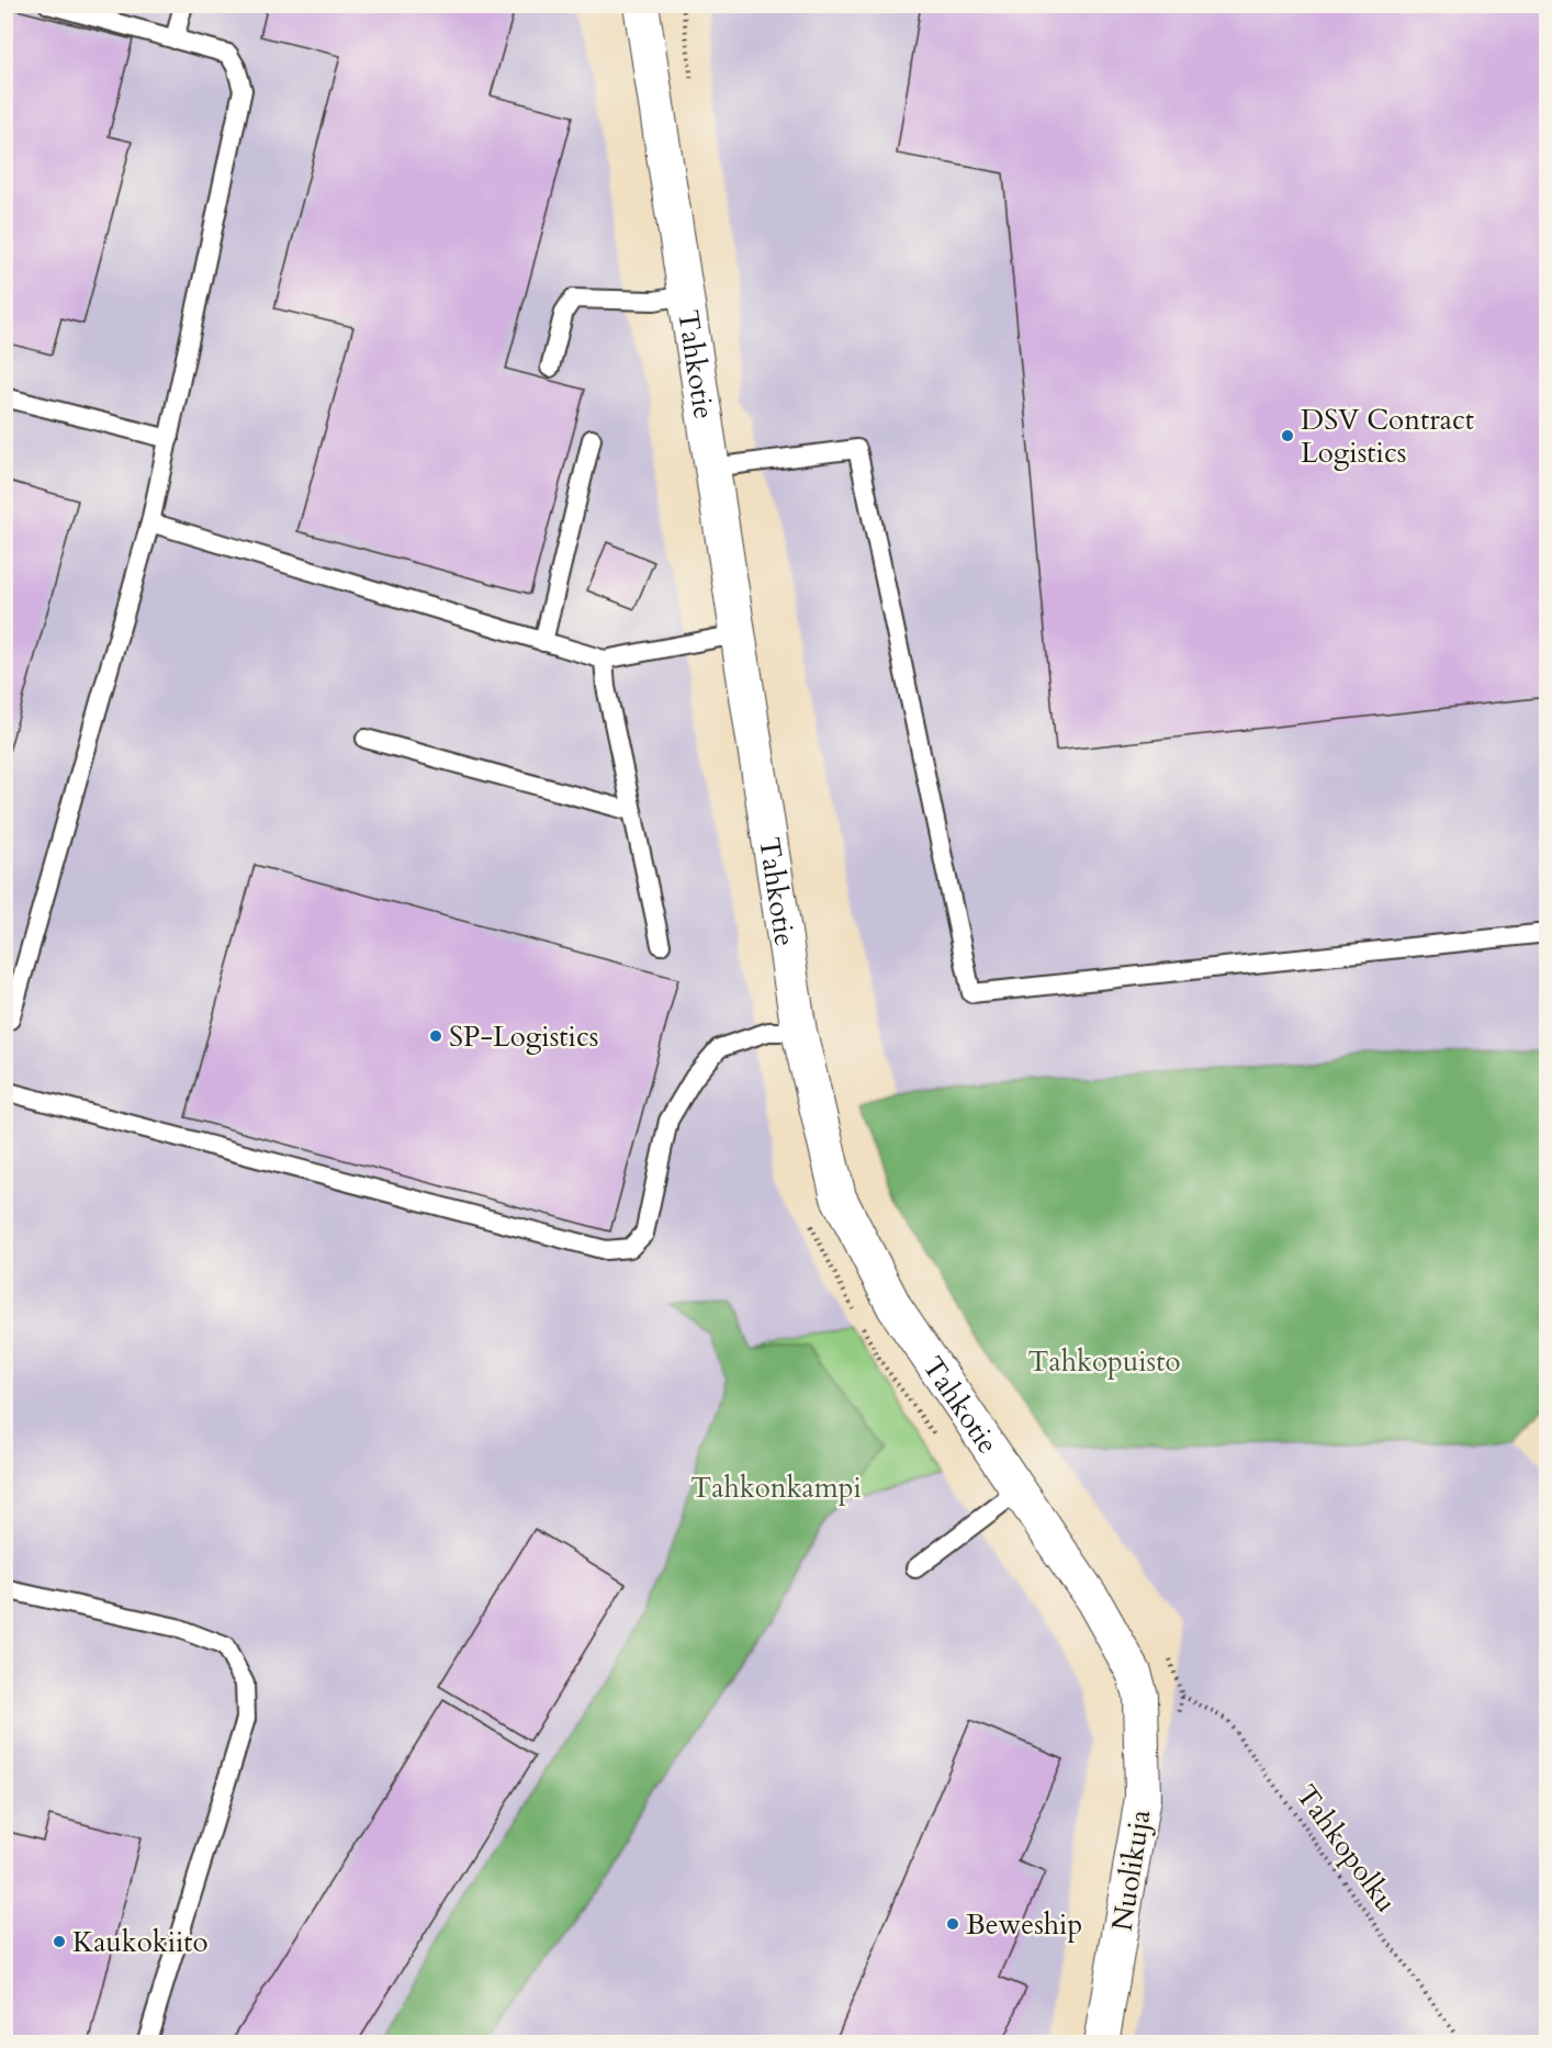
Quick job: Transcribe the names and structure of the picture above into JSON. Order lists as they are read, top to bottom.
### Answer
{
  "streets": {
    "street": ["Tahkotie", "Nuolikuja"],
    "path": ["Tahkopolku"]
  },
  "crossings": [
    ["Tahkotie", "Nuolikuja"]
  ],
  "parks": ["Tahkopuisto", "Tahkonkampi"],
  "places": [
    "DSV Contract Logistics",
    "SP-Logistics",
    "Beweship",
    "Kaukokiito"
  ]
}
